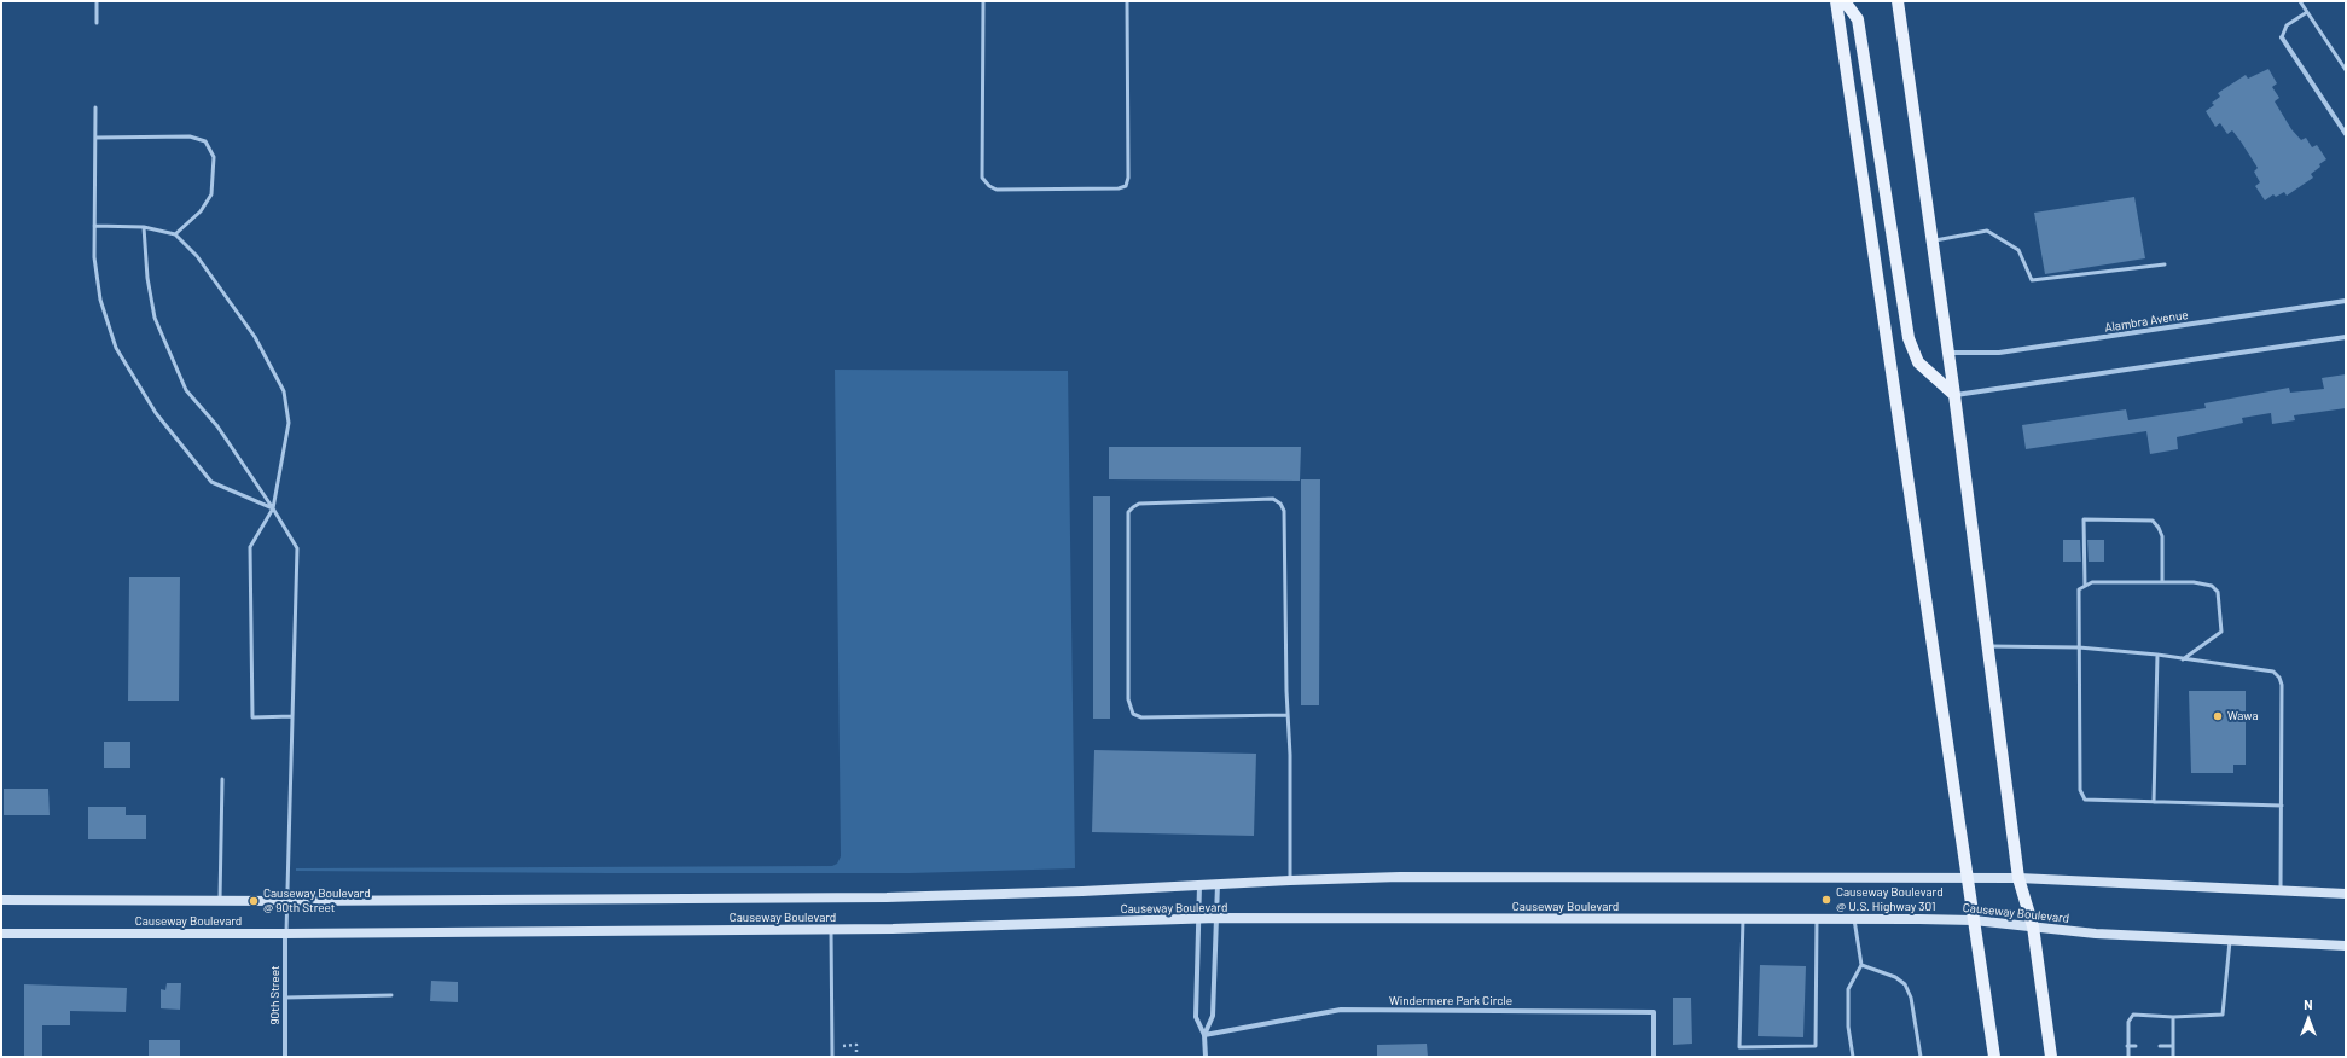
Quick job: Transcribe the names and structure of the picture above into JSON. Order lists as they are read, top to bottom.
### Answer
{
  "streets": {
    "main road": ["Causeway Boulevard"],
    "street": ["Alambra Avenue", "90th Street", "Windermere Park Circle"]
  },
  "crossings": [
    ["Causeway Boulevard", "90th Street"]
  ],
  "places": ["Wawa", "Causeway Boulevard @ U.S. Highway 301", "Causeway Boulevard @ 90th Street"],
  "north": "top"
}
